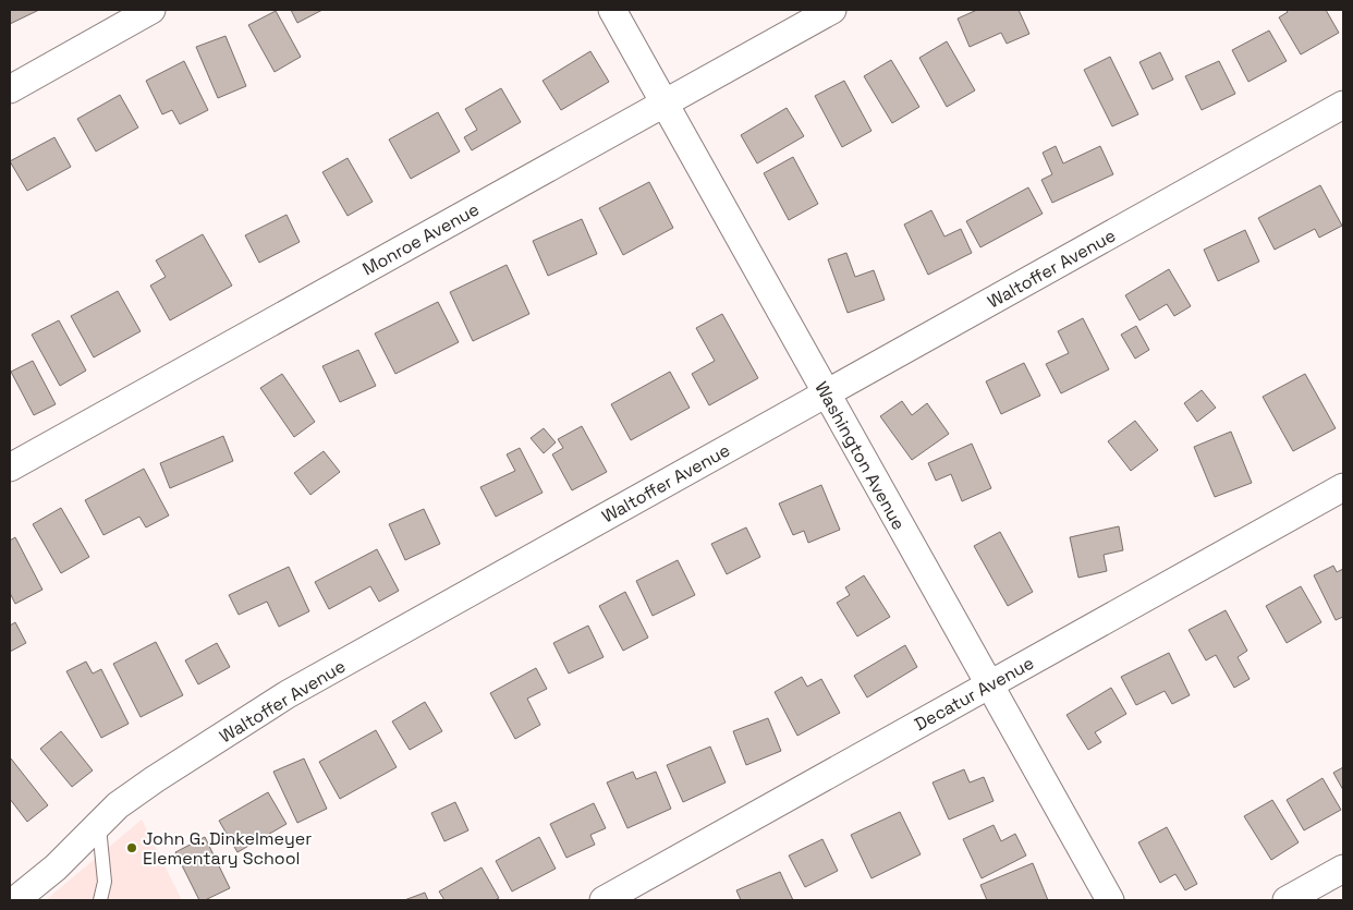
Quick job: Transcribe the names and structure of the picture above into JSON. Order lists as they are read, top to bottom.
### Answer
{
  "streets": {
    "street": [
      "Monroe Avenue",
      "Waltoffer Avenue",
      "Washington Avenue",
      "Decatur Avenue"
    ]
  },
  "crossings": [
    ["Monroe Avenue", "Washington Avenue"],
    ["Waltoffer Avenue", "Washington Avenue"],
    ["Washington Avenue", "Decatur Avenue"]
  ],
  "places": ["John G. Dinkelmeyer Elementary School"]
}
